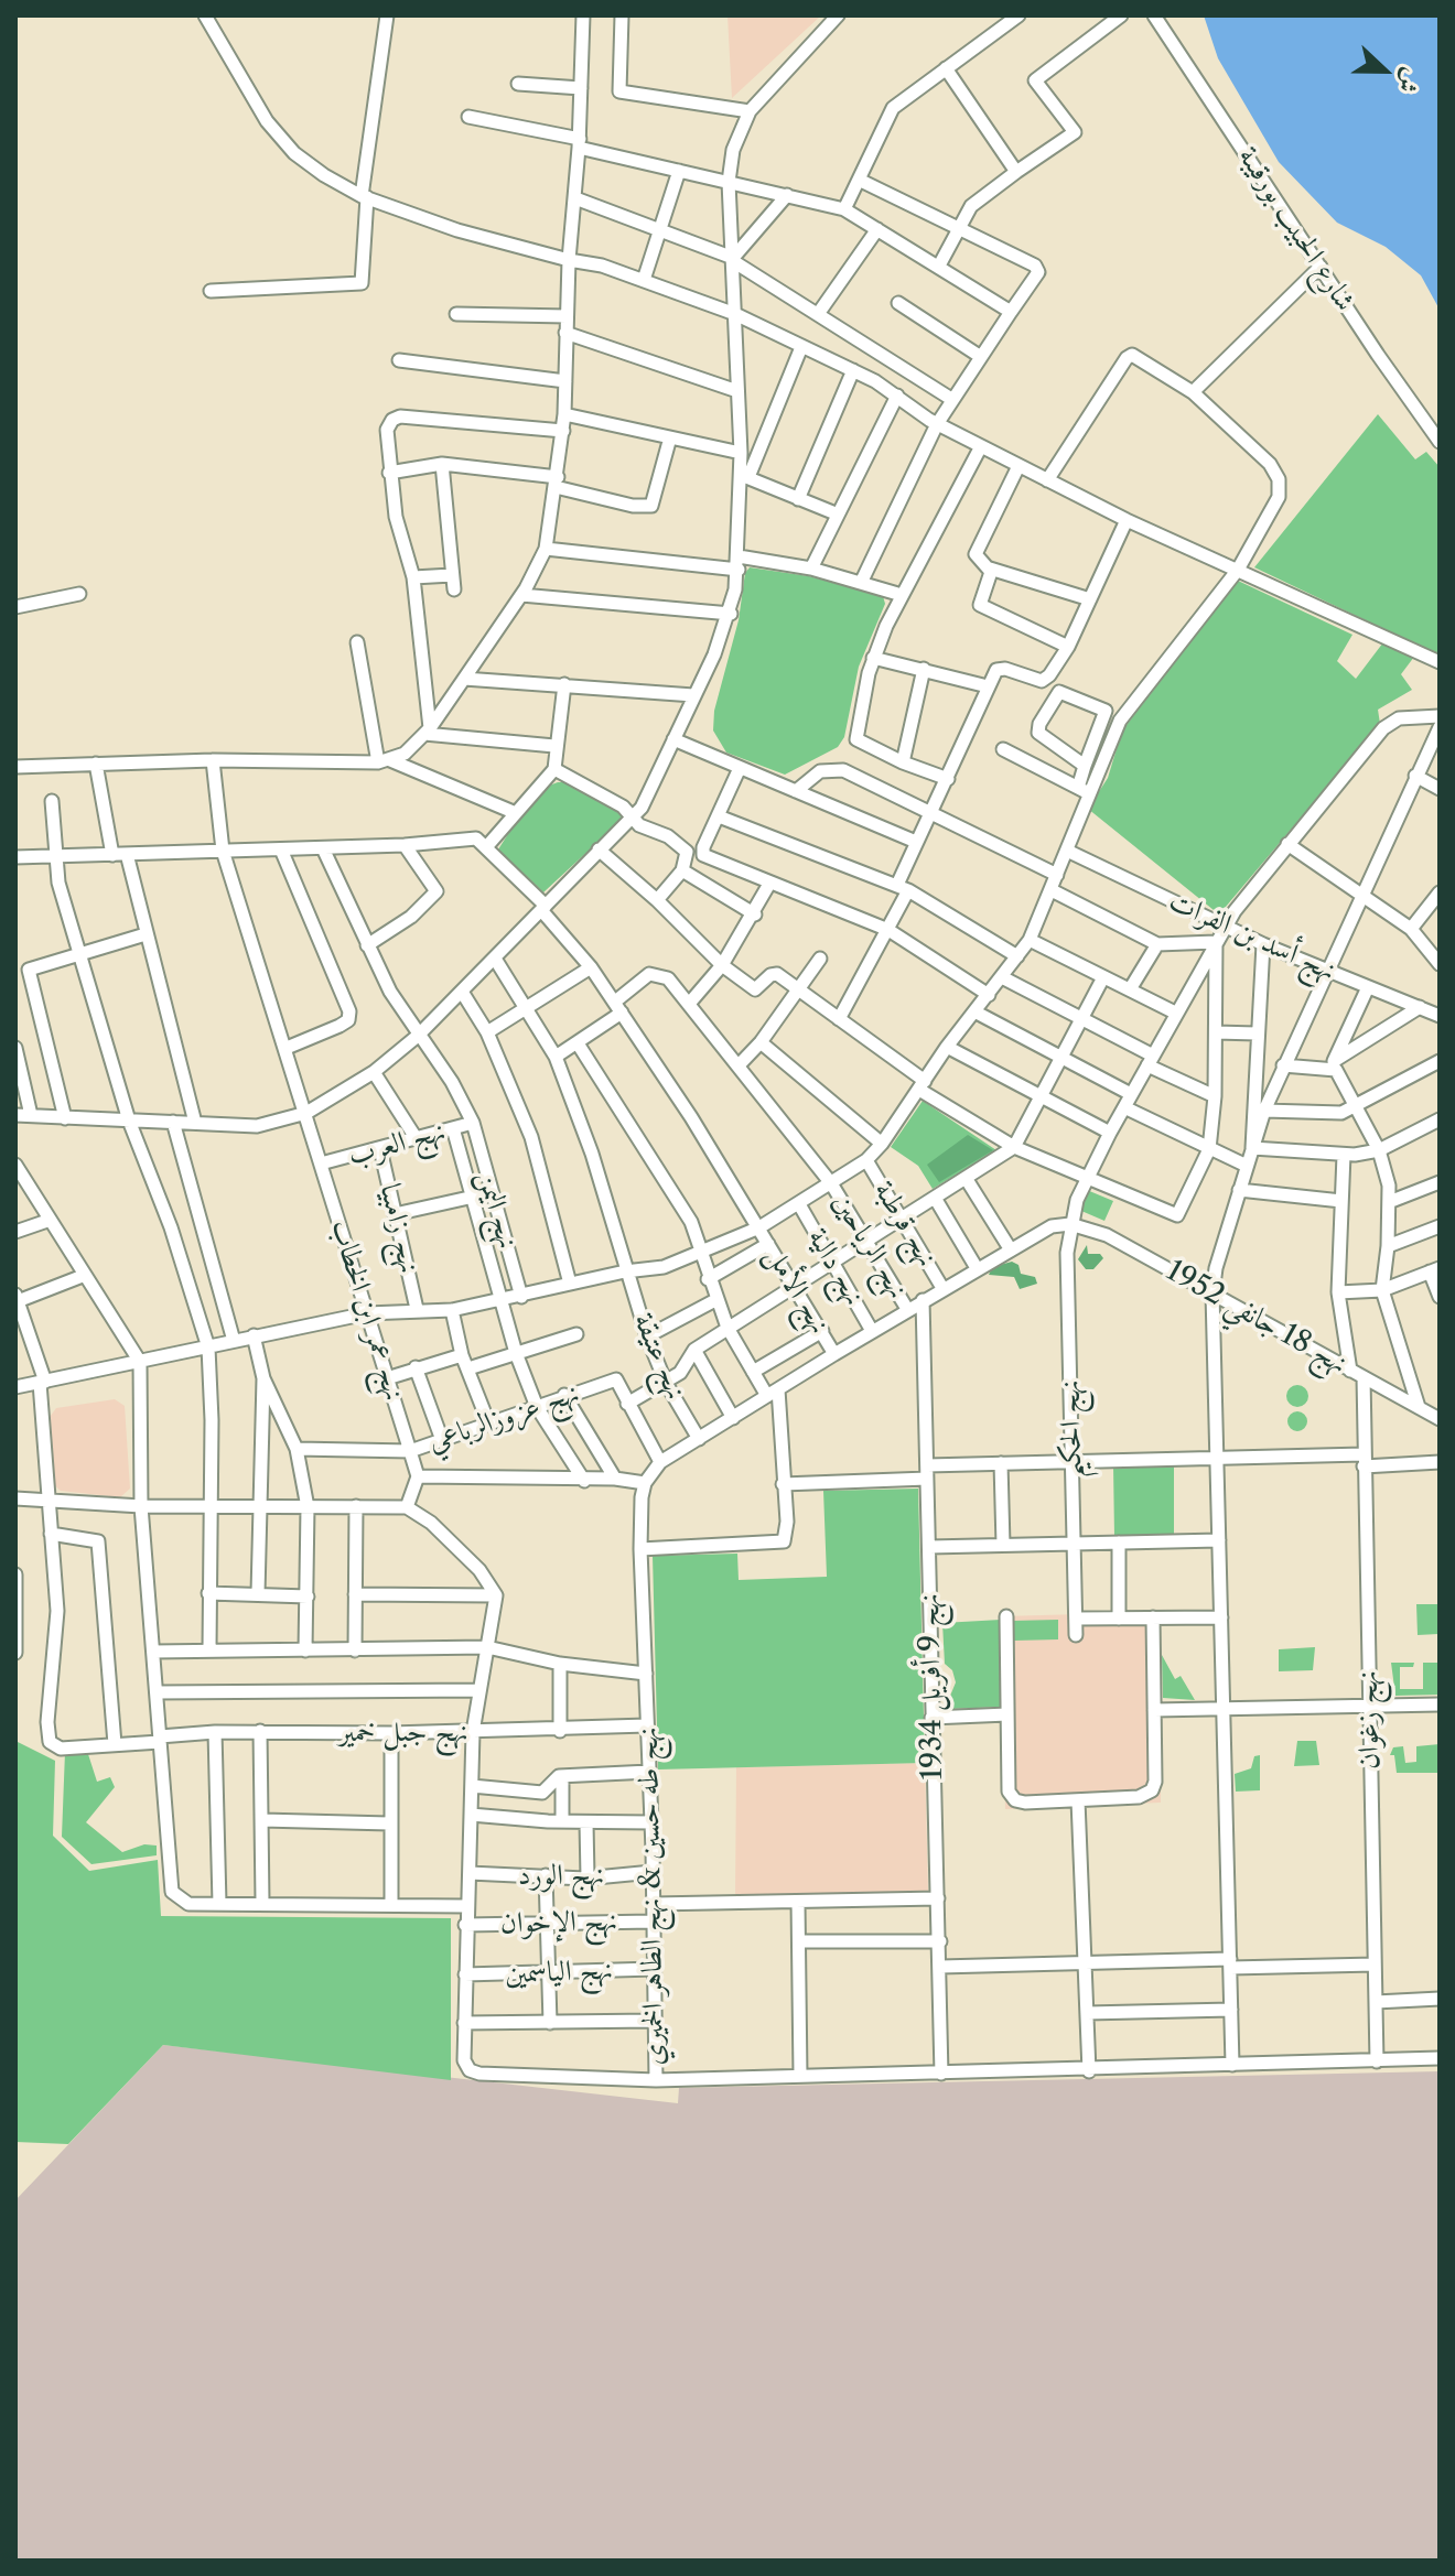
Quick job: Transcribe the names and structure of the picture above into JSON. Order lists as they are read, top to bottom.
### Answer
{
  "streets": {
    "street": [
      "شارع الحبيب بورقيبة",
      "نهج أسد بن الفرات",
      "نهج العرب",
      "نهج اليمن",
      "نهج قرطبة",
      "نهج زامبيا",
      "نهج الرياحين",
      "نهج دالية",
      "نهج الأمل",
      "نهج عمر ابن الخطاب",
      "نهج 18 جانفي 1952",
      "نهج عتيقة",
      "نهج عزوزالرباعي",
      "نهج الحكيم",
      "نهج 9 أفريل 1934",
      "نهج زغوان",
      "نهج جبل خمير",
      "نهج الورد",
      "نهج طه حسين & نهج الطاهر الخميري",
      "نهج الإخوان",
      "نهج الياسمين"
    ]
  },
  "crossings": [
    ["نهج أسد بن الفرات", "نهج الحكيم"],
    ["نهج العرب", "نهج اليمن"],
    ["نهج العرب", "نهج زامبيا"],
    ["نهج العرب", "نهج عمر ابن الخطاب"],
    ["نهج الرياحين", "نهج الأمل"],
    ["نهج عمر ابن الخطاب", "نهج عزوزالرباعي"],
    ["نهج 18 جانفي 1952", "نهج الحكيم"],
    ["نهج 18 جانفي 1952", "نهج زغوان"],
    ["نهج 9 أفريل 1934", "نهج طه حسين & نهج الطاهر الخميري"],
    ["نهج زغوان", "نهج طه حسين & نهج الطاهر الخميري"],
    ["نهج جبل خمير", "نهج طه حسين & نهج الطاهر الخميري"],
    ["نهج الورد", "نهج طه حسين & نهج الطاهر الخميري"],
    ["نهج طه حسين & نهج الطاهر الخميري", "نهج الإخوان"],
    ["نهج طه حسين & نهج الطاهر الخميري", "نهج الياسمين"]
  ],
  "north": "right"
}
